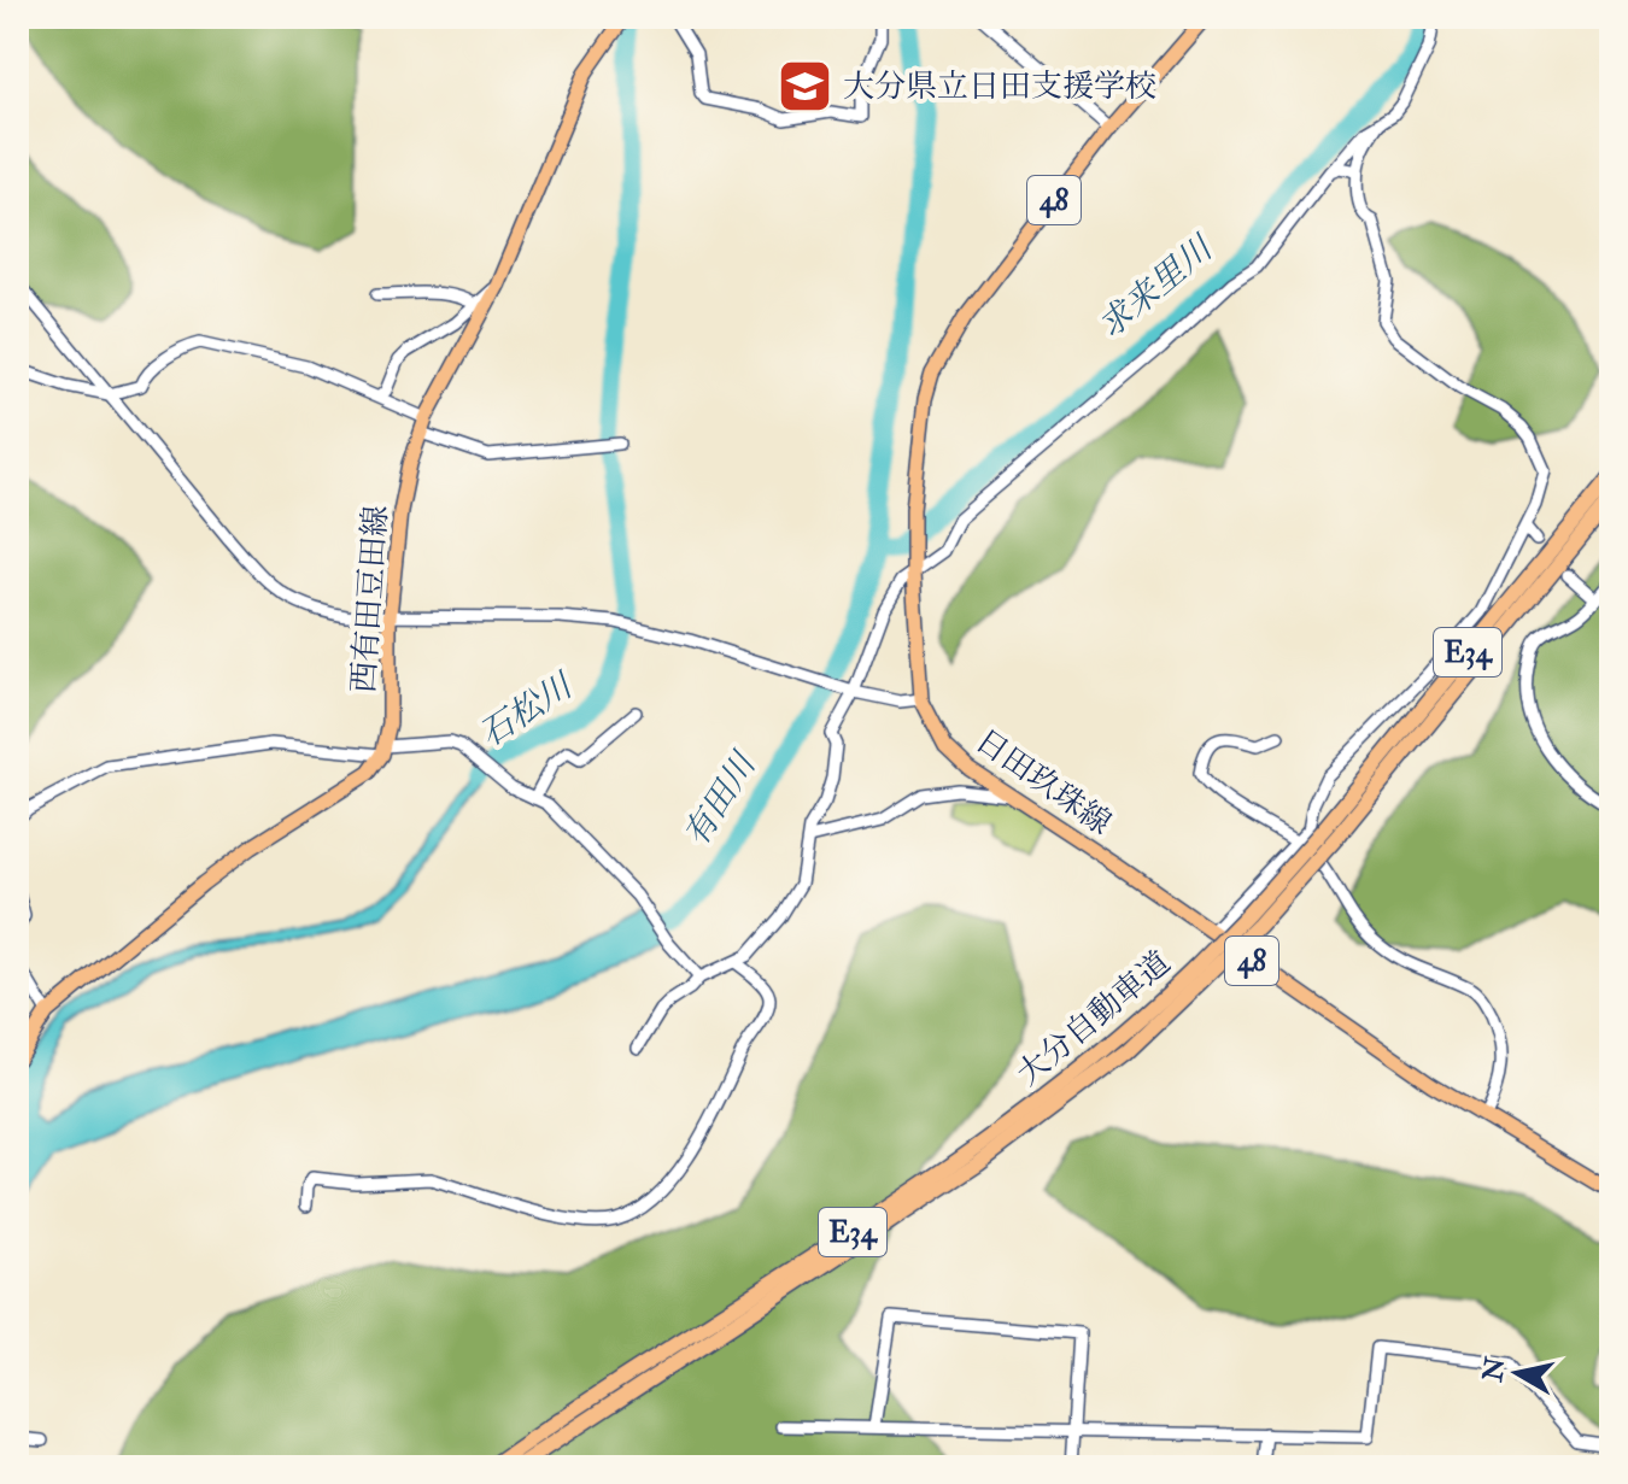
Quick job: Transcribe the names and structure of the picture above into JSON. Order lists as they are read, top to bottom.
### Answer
{
  "streets": {
    "highway": ["E34", "大分自動車道"],
    "main road": ["48", "西有田豆田線", "日田玖珠線"]
  },
  "water": ["求来里川", "石松川", "有田川"],
  "places": {
    "school or university": ["大分県立日田支援学校"]
  },
  "north": "left"
}
